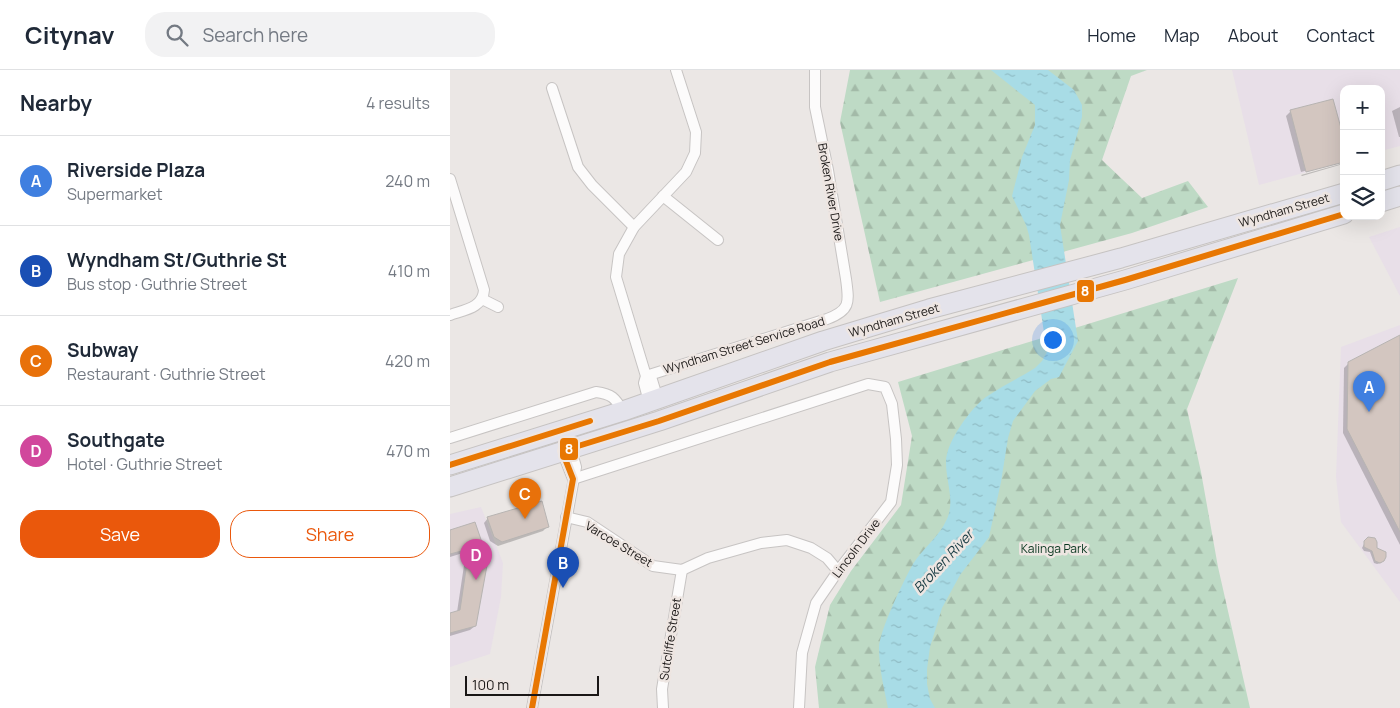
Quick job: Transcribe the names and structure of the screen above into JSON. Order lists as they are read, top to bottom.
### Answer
{
  "streets": {
    "highway": ["Wyndham Street"],
    "street": [
      "Broken River Drive",
      "Wyndham Street Service Road",
      "Varcoe Street",
      "Lincoln Drive",
      "Sutcliffe Street"
    ]
  },
  "crossings": [
    ["Broken River Drive", "Wyndham Street Service Road"],
    ["Varcoe Street", "Sutcliffe Street"]
  ],
  "water": ["Broken River"],
  "parks": ["Kalinga Park"],
  "lines": ["transit line 8"],
  "scale_bar": "100 m",
  "page": {
    "header": "Citynav",
    "search": "Search here",
    "nav": [
      "Home",
      "Map",
      "About",
      "Contact"
    ],
    "heading": ["Nearby", "4 results"],
    "map_buttons": ["+", "−"],
    "list": [
      {
        "mark": "A",
        "name": "Riverside Plaza",
        "note": "Supermarket",
        "value": "240 m"
      },
      {
        "mark": "B",
        "name": "Wyndham St/Guthrie St",
        "note": "Bus stop · Guthrie Street",
        "value": "410 m"
      },
      {
        "mark": "C",
        "name": "Subway",
        "note": "Restaurant · Guthrie Street",
        "value": "420 m"
      },
      {
        "mark": "D",
        "name": "Southgate",
        "note": "Hotel · Guthrie Street",
        "value": "470 m"
      }
    ],
    "pins": [
      "A",
      "C",
      "D",
      "B"
    ],
    "buttons": ["Save", "Share"],
    "scale": "100 m"
  }
}
